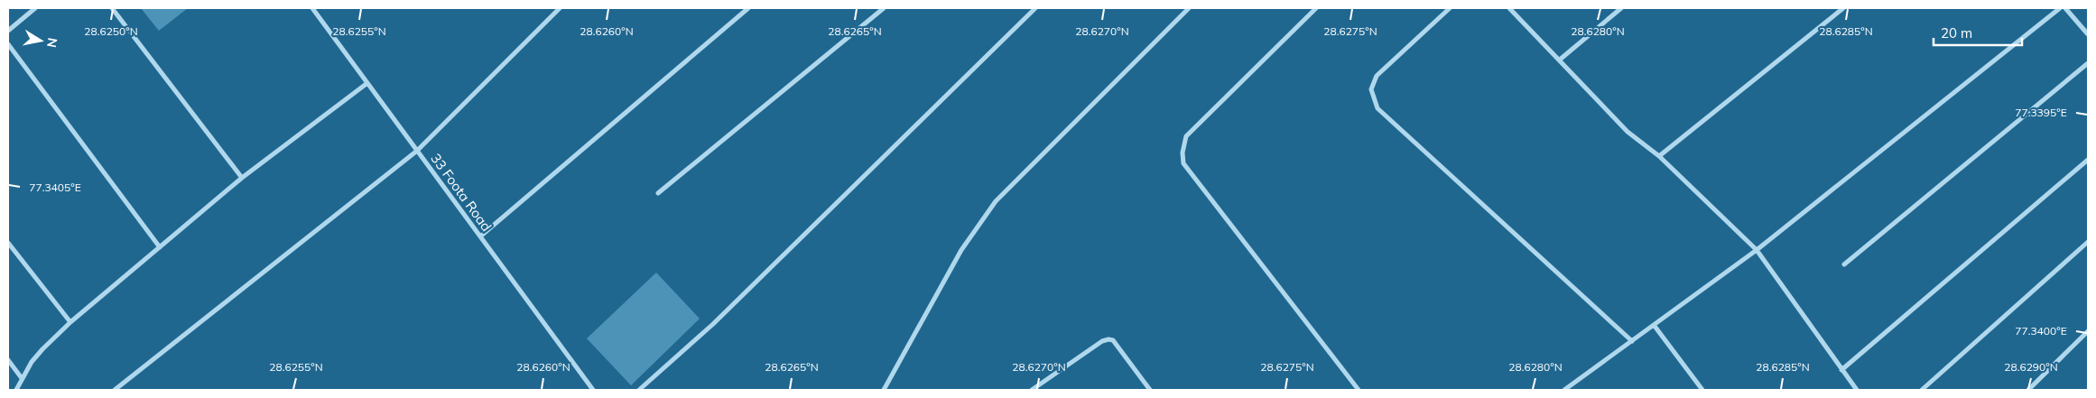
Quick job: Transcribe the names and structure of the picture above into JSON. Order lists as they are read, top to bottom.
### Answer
{
  "streets": {
    "street": ["33 Foota Road"]
  },
  "scale_bar": "20 m",
  "north": "right",
  "coordinates": [
    "28.6250°N",
    "28.6255°N",
    "28.6260°N",
    "28.6265°N",
    "28.6270°N",
    "28.6275°N",
    "28.6280°N",
    "28.6285°N",
    "77.3395°E",
    "77.3405°E",
    "77.3400°E",
    "28.6290°N"
  ]
}
